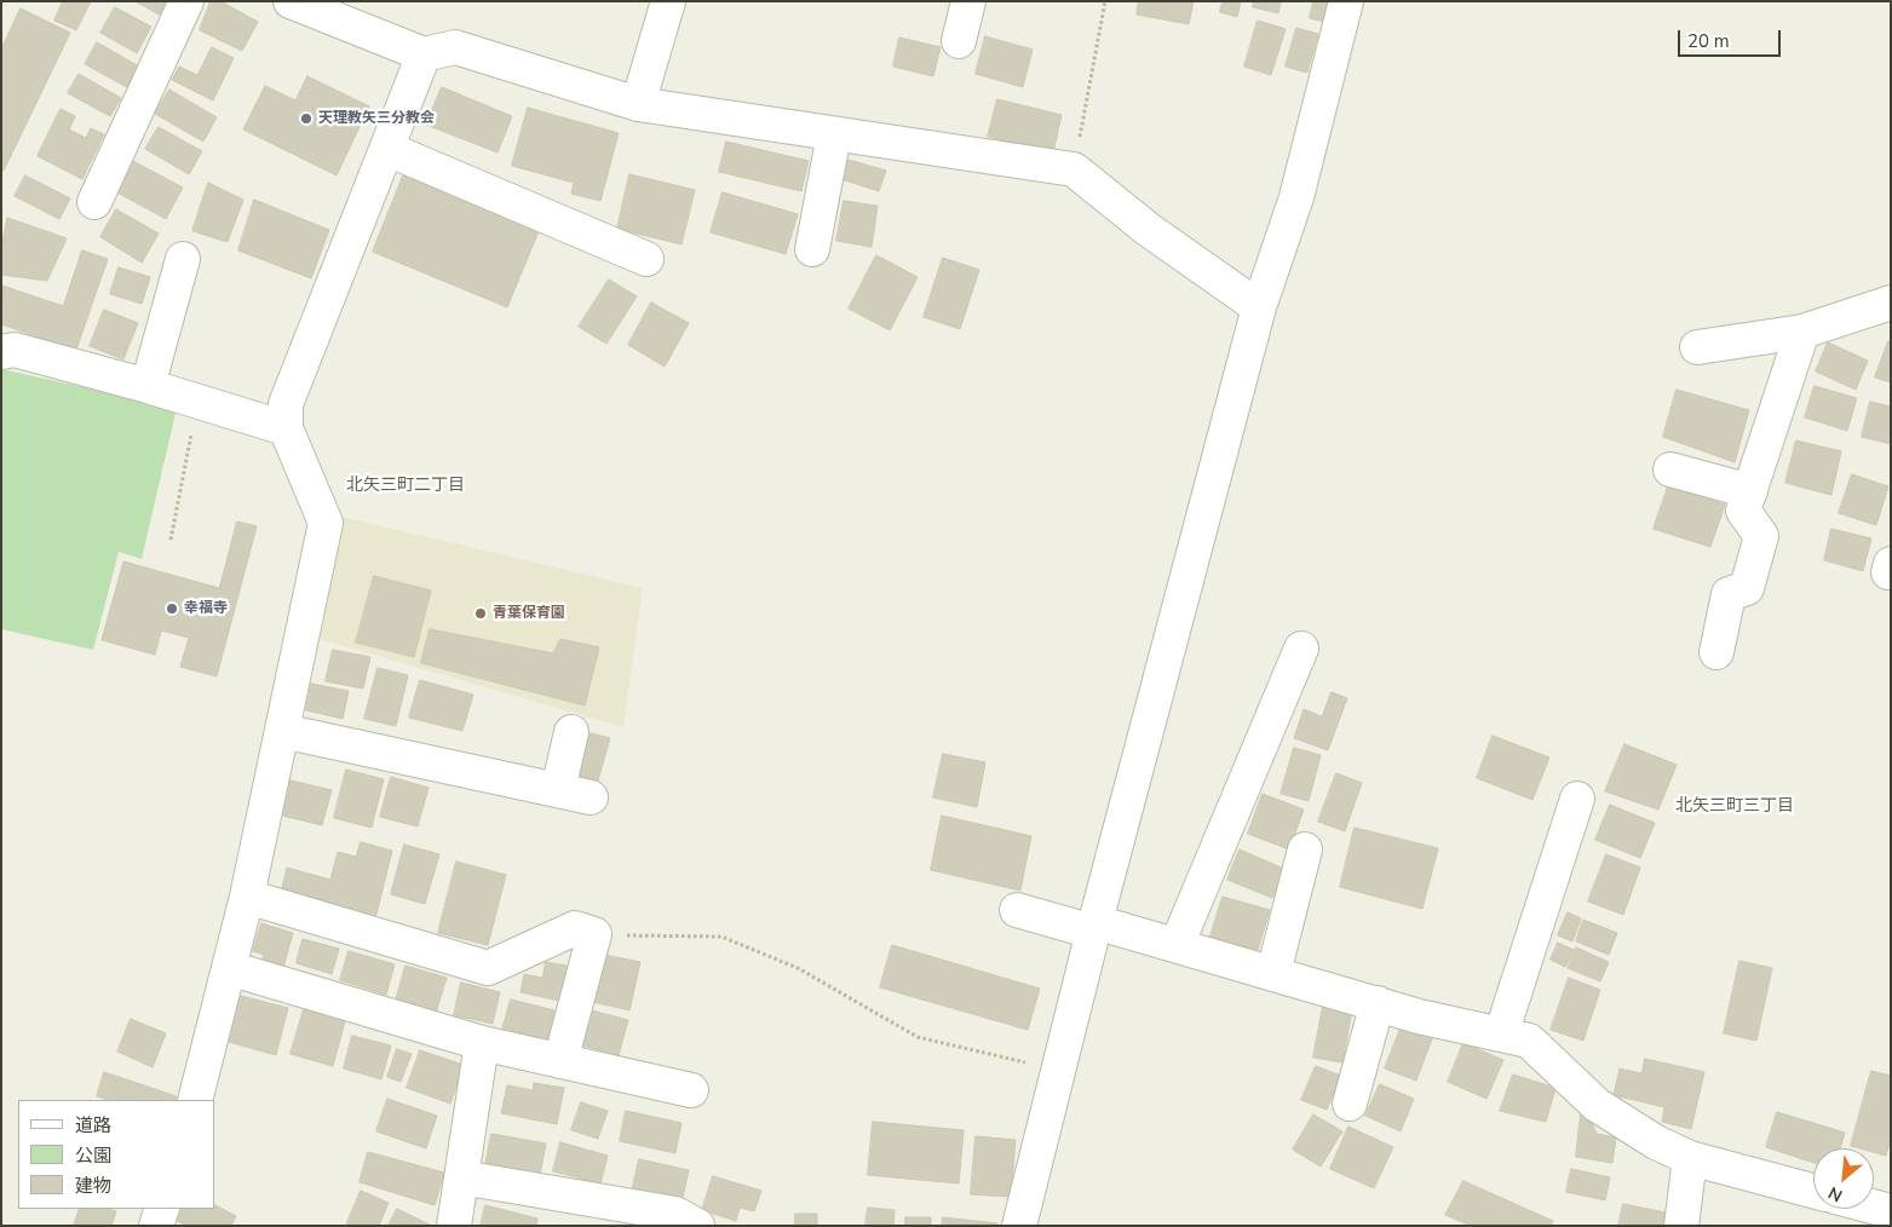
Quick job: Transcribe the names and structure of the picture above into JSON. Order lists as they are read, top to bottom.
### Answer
{
  "districts": ["北矢三町二丁目", "北矢三町三丁目"],
  "places": ["天理教矢三分教会", "幸福寺", "青葉保育園"],
  "legend": ["道路", "公園", "建物"],
  "scale_bar": "20 m",
  "north": "bottom left"
}
